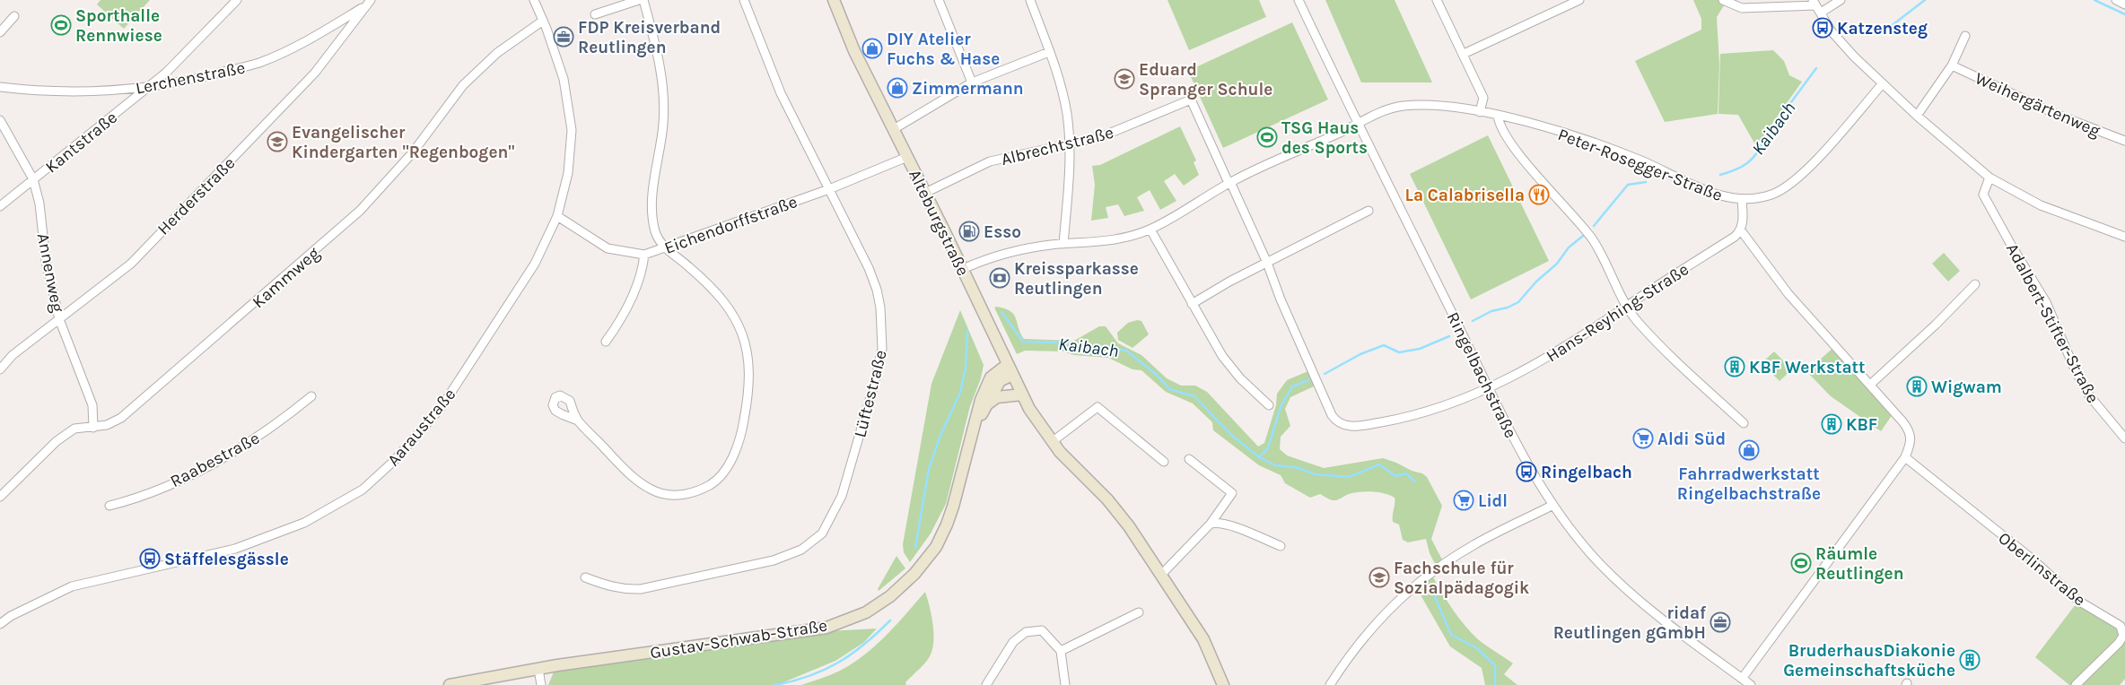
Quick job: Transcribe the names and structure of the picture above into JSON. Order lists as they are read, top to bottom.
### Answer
{
  "streets": {
    "street": [
      "Lerchenstraße",
      "Weihergärtenweg",
      "Kantstraße",
      "Albrechtstraße",
      "Peter-Rosegger-Straße",
      "Herderstraße",
      "Alteburgstraße",
      "Eichendorffstraße",
      "Annenweg",
      "Kammweg",
      "Hans-Reyhing-Straße",
      "Adalbert-Stifter-Straße",
      "Ringelbachstraße",
      "Lüftestraße",
      "Aaraustraße",
      "Raabestraße",
      "Oberlinstraße",
      "Gustav-Schwab-Straße"
    ]
  },
  "crossings": [
    ["Lerchenstraße", "Kantstraße"],
    ["Lerchenstraße", "Herderstraße"],
    ["Kantstraße", "Annenweg"],
    ["Albrechtstraße", "Alteburgstraße"],
    ["Albrechtstraße", "Hans-Reyhing-Straße"],
    ["Peter-Rosegger-Straße", "Alteburgstraße"],
    ["Peter-Rosegger-Straße", "Hans-Reyhing-Straße"],
    ["Peter-Rosegger-Straße", "Ringelbachstraße"],
    ["Herderstraße", "Annenweg"],
    ["Alteburgstraße", "Eichendorffstraße"],
    ["Alteburgstraße", "Gustav-Schwab-Straße"],
    ["Eichendorffstraße", "Lüftestraße"],
    ["Eichendorffstraße", "Aaraustraße"],
    ["Annenweg", "Kammweg"],
    ["Kammweg", "Aaraustraße"],
    ["Hans-Reyhing-Straße", "Ringelbachstraße"]
  ],
  "water": ["Kaibach"],
  "places": {
    "sports": ["Sporthalle Rennwiese", "TSG Haus des Sports", "Räumle Reutlingen"],
    "bus stop": ["Katzensteg", "Ringelbach", "Stäffelesgässle"],
    "office": ["FDP Kreisverband Reutlingen", "ridaf Reutlingen gGmbH"],
    "shop": ["DIY Atelier Fuchs & Hase", "Zimmermann", "Fahrradwerkstatt Ringelbachstraße"],
    "school or university": ["Eduard Spranger Schule", "Evangelischer Kindergarten \"Regenbogen\"", "Fachschule für Sozialpädagogik"],
    "restaurant": ["La Calabrisella"],
    "fuel station": ["Esso"],
    "bank": ["Kreissparkasse Reutlingen"],
    "building": [
      "KBF Werkstatt",
      "Wigwam",
      "KBF",
      "BruderhausDiakonie Gemeinschaftsküche"
    ],
    "supermarket": ["Aldi Süd", "Lidl"]
  }
}
